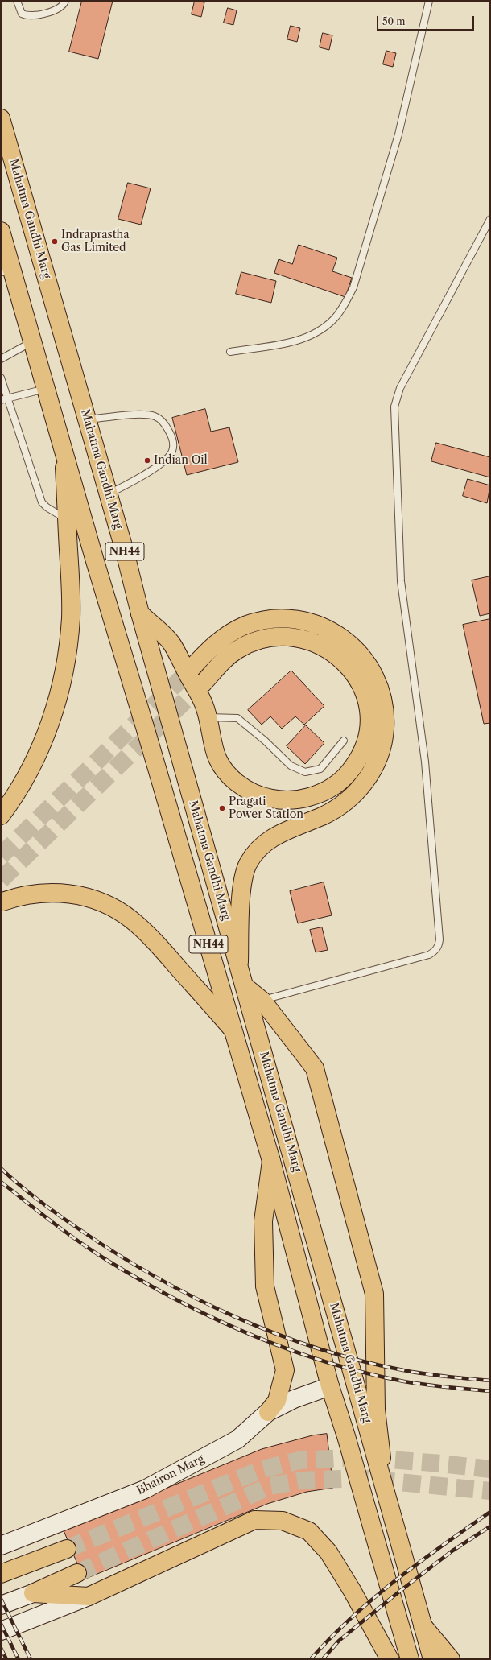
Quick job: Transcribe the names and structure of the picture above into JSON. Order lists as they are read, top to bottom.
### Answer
{
  "streets": {
    "main road": ["Mahatma Gandhi Marg", "NH44", "Bhairon Marg"]
  },
  "crossings": [
    ["Mahatma Gandhi Marg", "Bhairon Marg"]
  ],
  "places": ["Indraprastha Gas Limited", "Indian Oil", "Pragati Power Station"],
  "scale_bar": "50 m"
}
